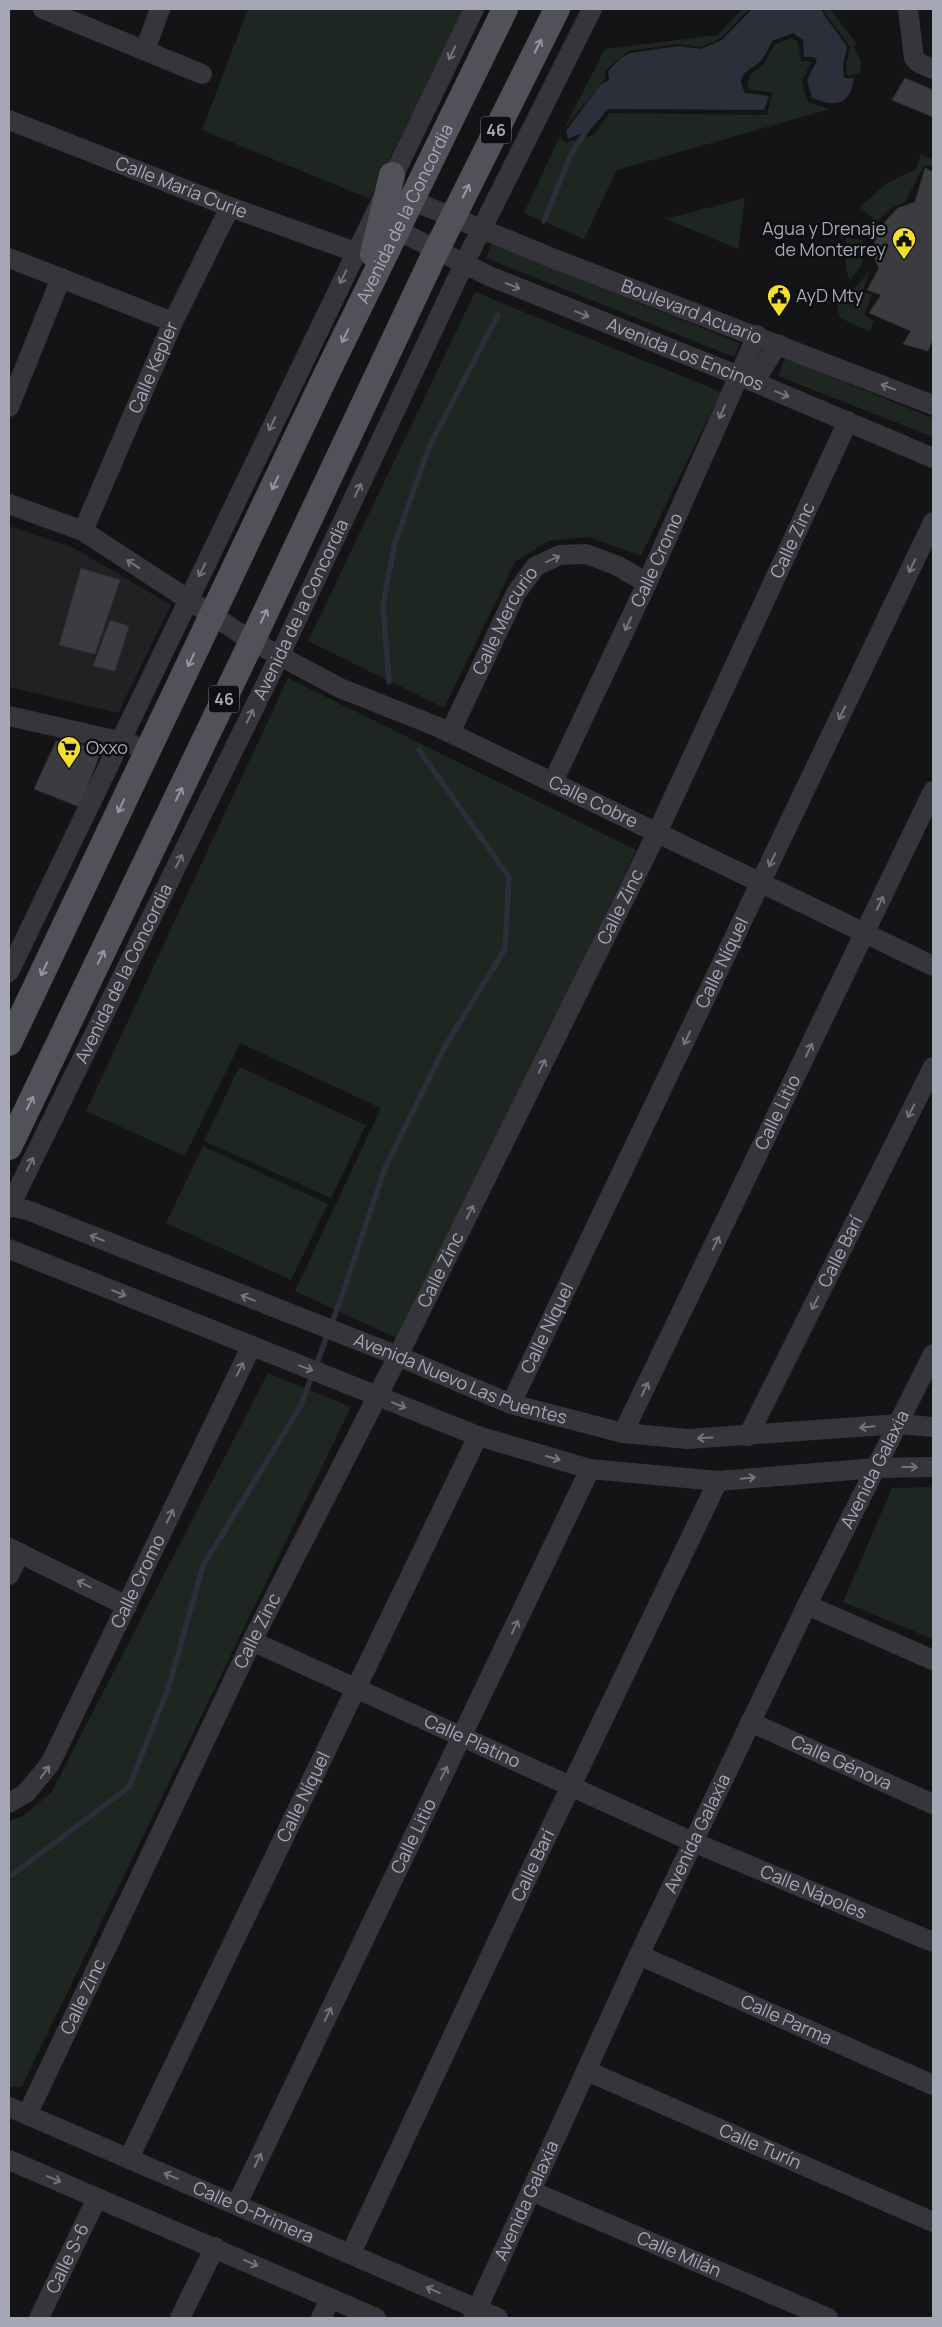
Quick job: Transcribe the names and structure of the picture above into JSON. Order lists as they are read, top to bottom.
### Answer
{
  "streets": {
    "main road": ["46", "Avenida de la Concordia"],
    "street": [
      "Calle María Curie",
      "Boulevard Acuario",
      "Avenida Los Encinos",
      "Calle Kepler",
      "Calle Zinc",
      "Calle Cromo",
      "Calle Mercurio",
      "Calle Cobre",
      "Calle Níquel",
      "Calle Litio",
      "Calle Barí",
      "Avenida Nuevo Las Puentes",
      "Avenida Galaxia",
      "Calle Platino",
      "Calle Génova",
      "Calle Nápoles",
      "Calle Parma",
      "Calle Turín",
      "Calle O-Primera",
      "Calle Milán",
      "Calle S-6"
    ]
  },
  "crossings": [
    ["Calle María Curie", "Avenida de la Concordia"],
    ["Calle María Curie", "Calle Kepler"],
    ["Avenida de la Concordia", "Boulevard Acuario"],
    ["Avenida de la Concordia", "Avenida Los Encinos"],
    ["Avenida de la Concordia", "Calle Cobre"],
    ["Avenida de la Concordia", "Avenida Nuevo Las Puentes"],
    ["Boulevard Acuario", "Calle Cromo"],
    ["Avenida Los Encinos", "Calle Zinc"],
    ["Avenida Los Encinos", "Calle Cromo"],
    ["Calle Kepler", "Calle Cobre"],
    ["Calle Zinc", "Calle Cobre"],
    ["Calle Zinc", "Avenida Nuevo Las Puentes"],
    ["Calle Zinc", "Calle Platino"],
    ["Calle Zinc", "Calle O-Primera"],
    ["Calle Cromo", "Calle Mercurio"],
    ["Calle Cromo", "Calle Cobre"],
    ["Calle Mercurio", "Calle Cobre"],
    ["Calle Cobre", "Calle Níquel"],
    ["Calle Cobre", "Calle Litio"],
    ["Calle Níquel", "Avenida Nuevo Las Puentes"],
    ["Calle Níquel", "Calle Platino"],
    ["Calle Níquel", "Calle O-Primera"],
    ["Calle Litio", "Avenida Nuevo Las Puentes"],
    ["Calle Litio", "Calle Platino"],
    ["Calle Litio", "Calle O-Primera"],
    ["Calle Barí", "Avenida Nuevo Las Puentes"],
    ["Calle Barí", "Calle Platino"],
    ["Calle Barí", "Calle O-Primera"],
    ["Avenida Nuevo Las Puentes", "Avenida Galaxia"],
    ["Avenida Galaxia", "Calle Platino"],
    ["Avenida Galaxia", "Calle Génova"],
    ["Avenida Galaxia", "Calle Nápoles"],
    ["Avenida Galaxia", "Calle Parma"],
    ["Avenida Galaxia", "Calle Turín"],
    ["Avenida Galaxia", "Calle O-Primera"],
    ["Avenida Galaxia", "Calle Milán"],
    ["Calle Platino", "Calle Nápoles"]
  ],
  "one_way": [
    "Avenida Los Encinos",
    "Calle Mercurio",
    "Calle Níquel",
    "Calle Litio"
  ],
  "places": {
    "public building": ["Agua y Drenaje de Monterrey", "AyD Mty"],
    "supermarket": ["Oxxo"]
  }
}
